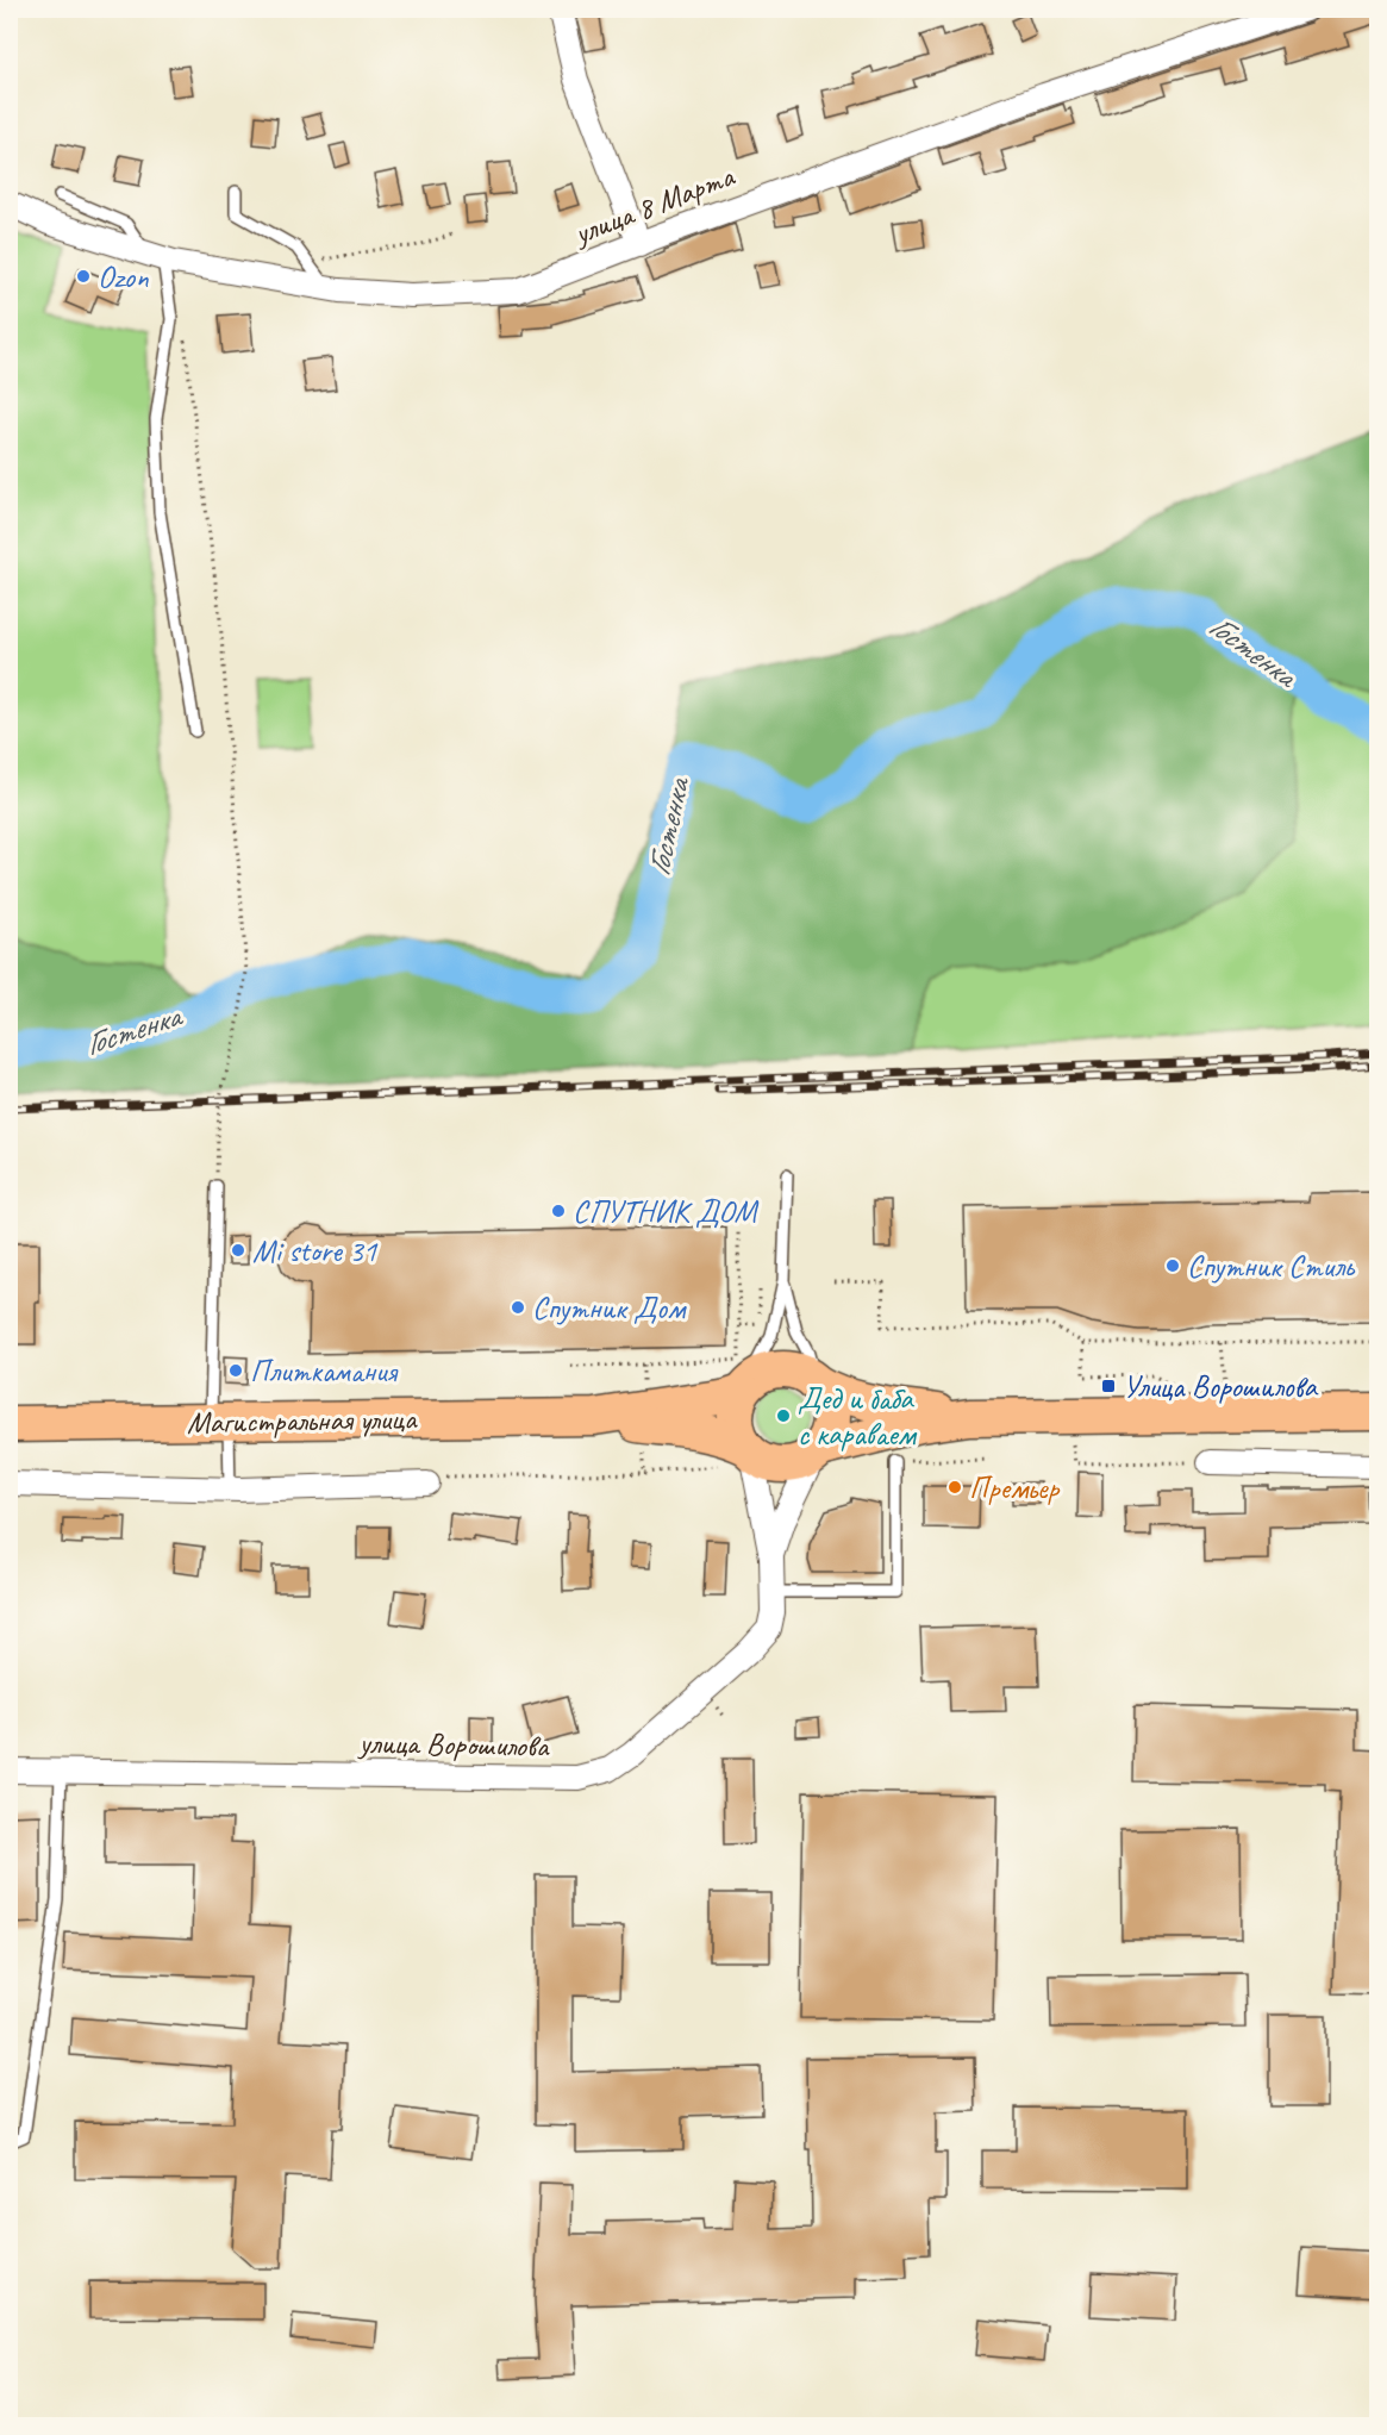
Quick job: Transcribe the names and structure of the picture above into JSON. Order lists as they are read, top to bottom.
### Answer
{
  "streets": {
    "main road": ["Магистральная улица"],
    "street": ["улица 8 Марта", "улица Ворошилова"]
  },
  "water": ["Гостенка"],
  "places": {
    "other": [
      "Ozon",
      "СПУТНИК ДОМ",
      "Mi store 31",
      "Спутник Стиль",
      "Спутник Дом",
      "Плиткамания",
      "Дед и баба с караваем",
      "Премьер"
    ],
    "transit": ["Улица Ворошилова"]
  }
}
